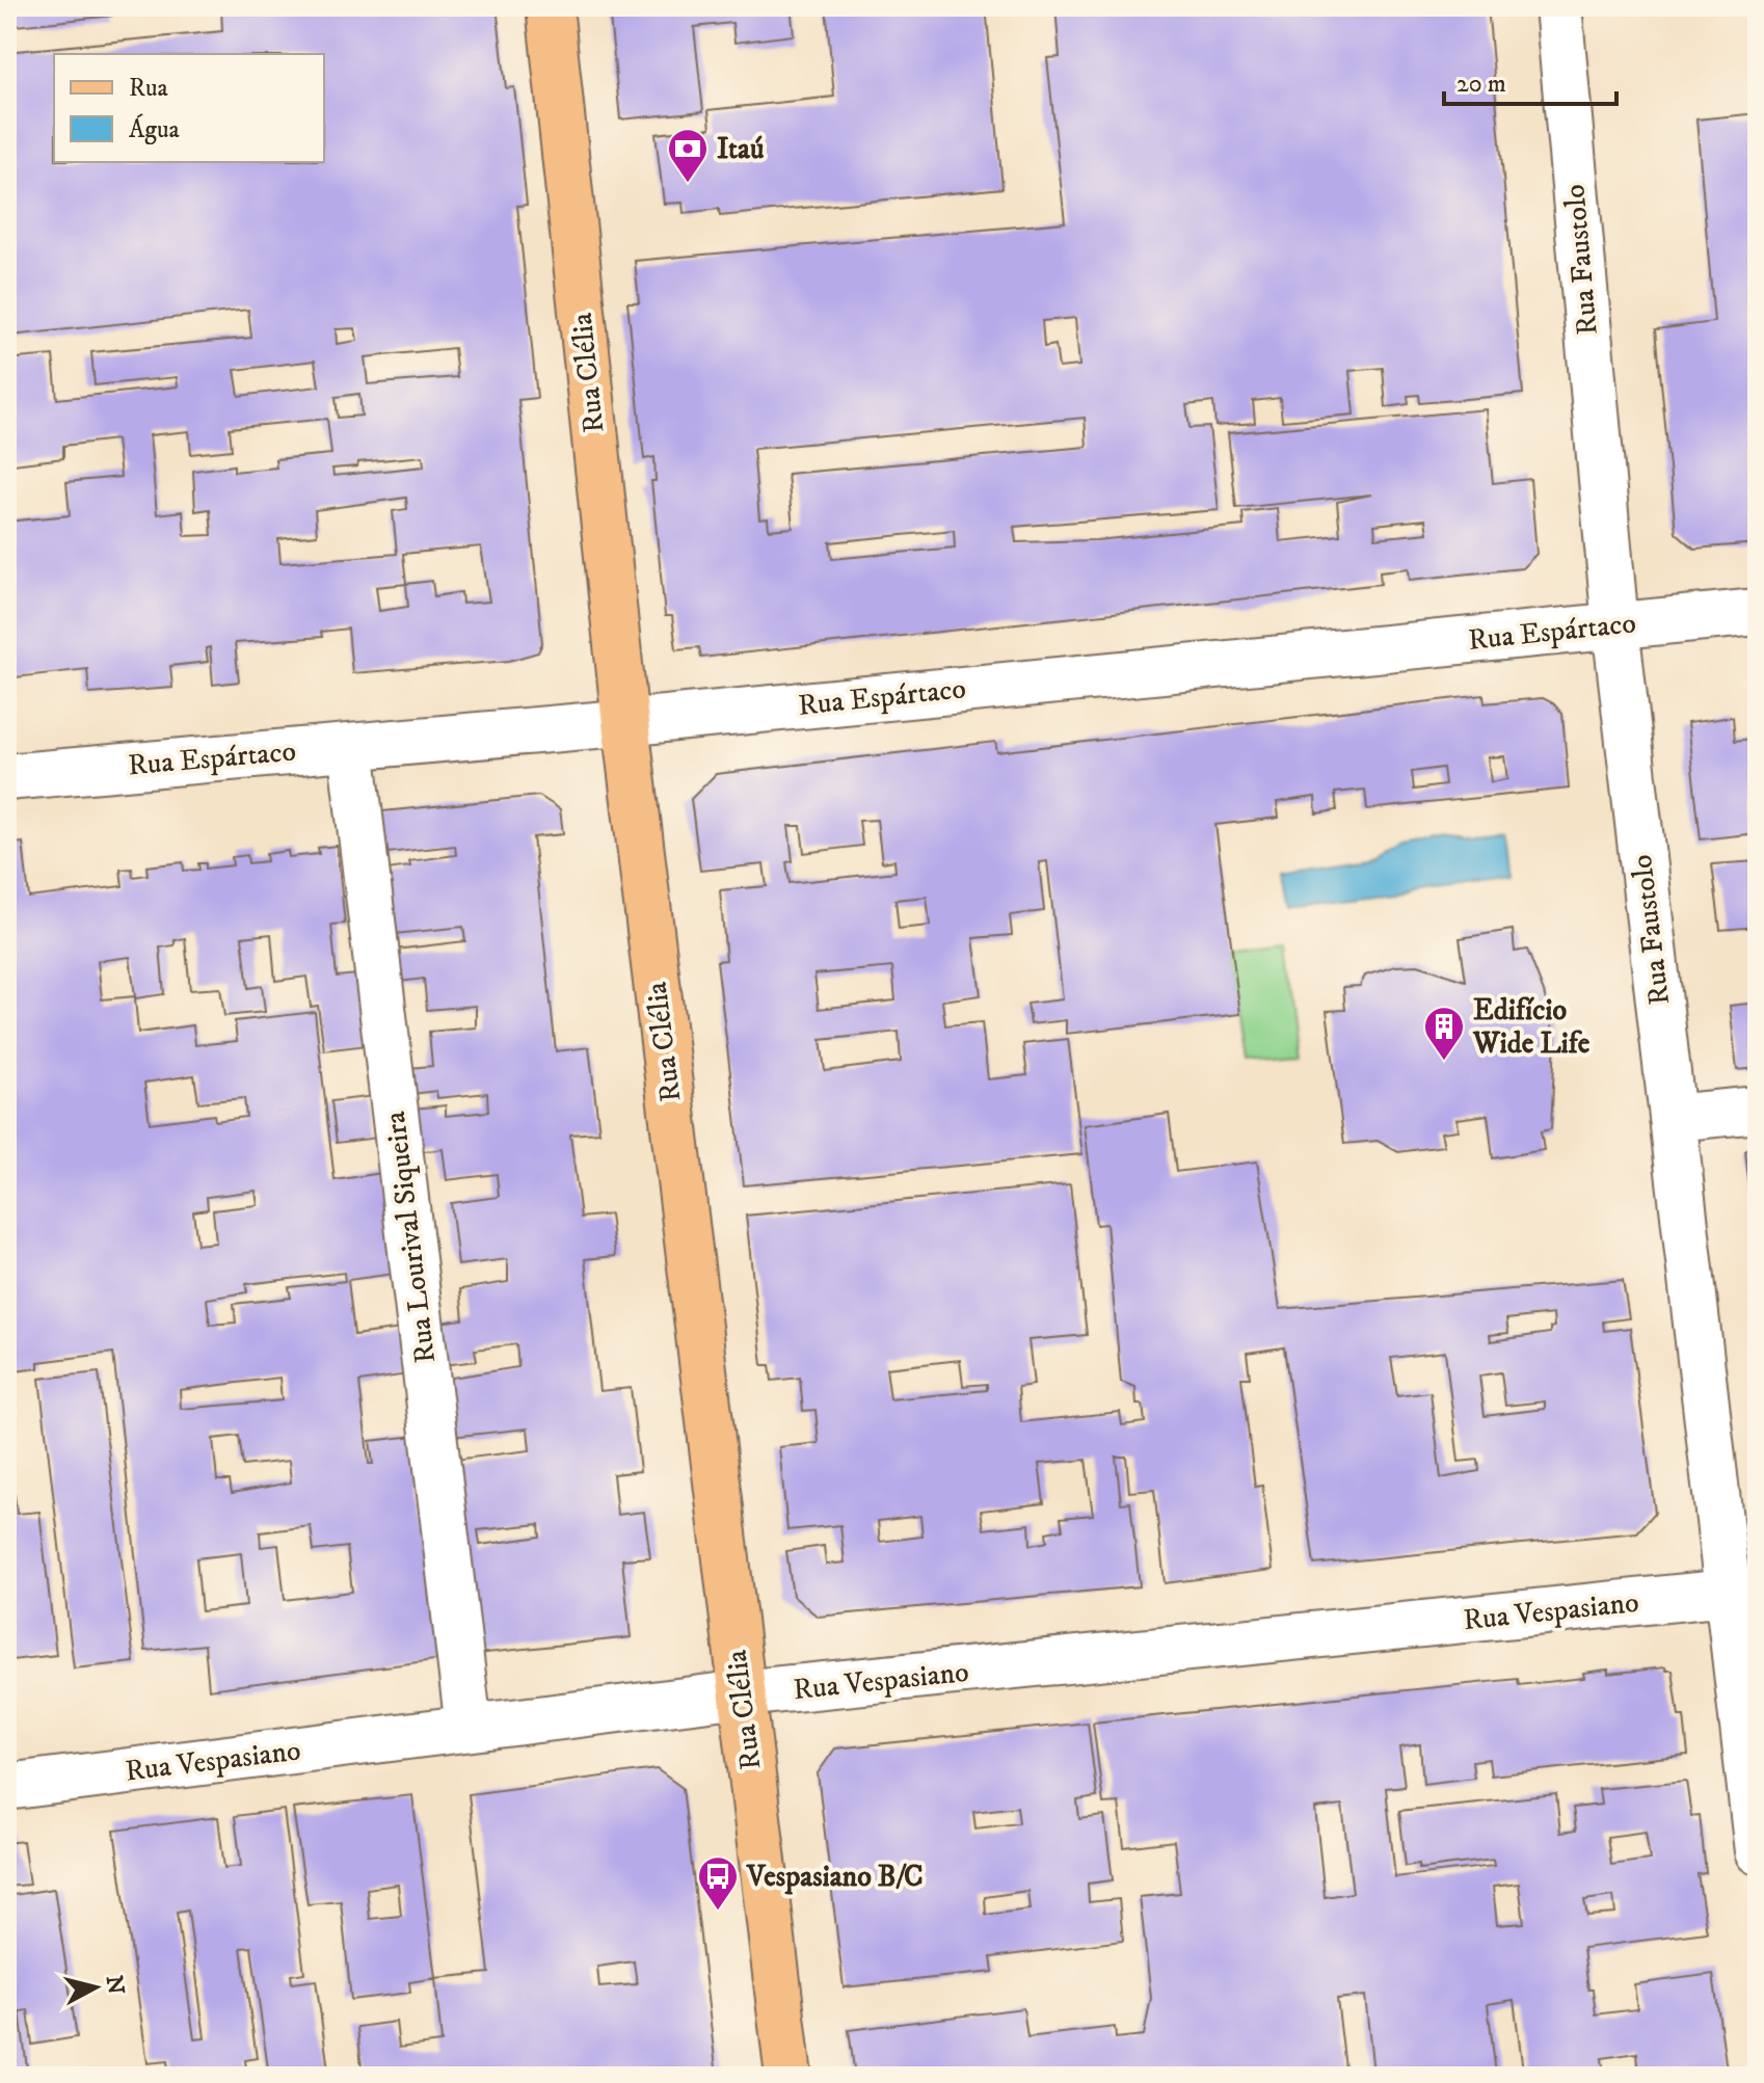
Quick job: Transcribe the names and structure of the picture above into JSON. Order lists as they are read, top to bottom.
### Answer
{
  "streets": {
    "main road": ["Rua Clélia"],
    "street": [
      "Rua Faustolo",
      "Rua Espártaco",
      "Rua Lourival Siqueira",
      "Rua Vespasiano"
    ]
  },
  "crossings": [
    ["Rua Faustolo", "Rua Espártaco"],
    ["Rua Faustolo", "Rua Vespasiano"],
    ["Rua Clélia", "Rua Espártaco"],
    ["Rua Clélia", "Rua Vespasiano"],
    ["Rua Espártaco", "Rua Lourival Siqueira"],
    ["Rua Lourival Siqueira", "Rua Vespasiano"]
  ],
  "places": {
    "bank": ["Itaú"],
    "building": ["Edifício Wide Life"],
    "bus stop": ["Vespasiano B/C"]
  },
  "legend": ["Rua", "Água"],
  "scale_bar": "20 m",
  "north": "right"
}
